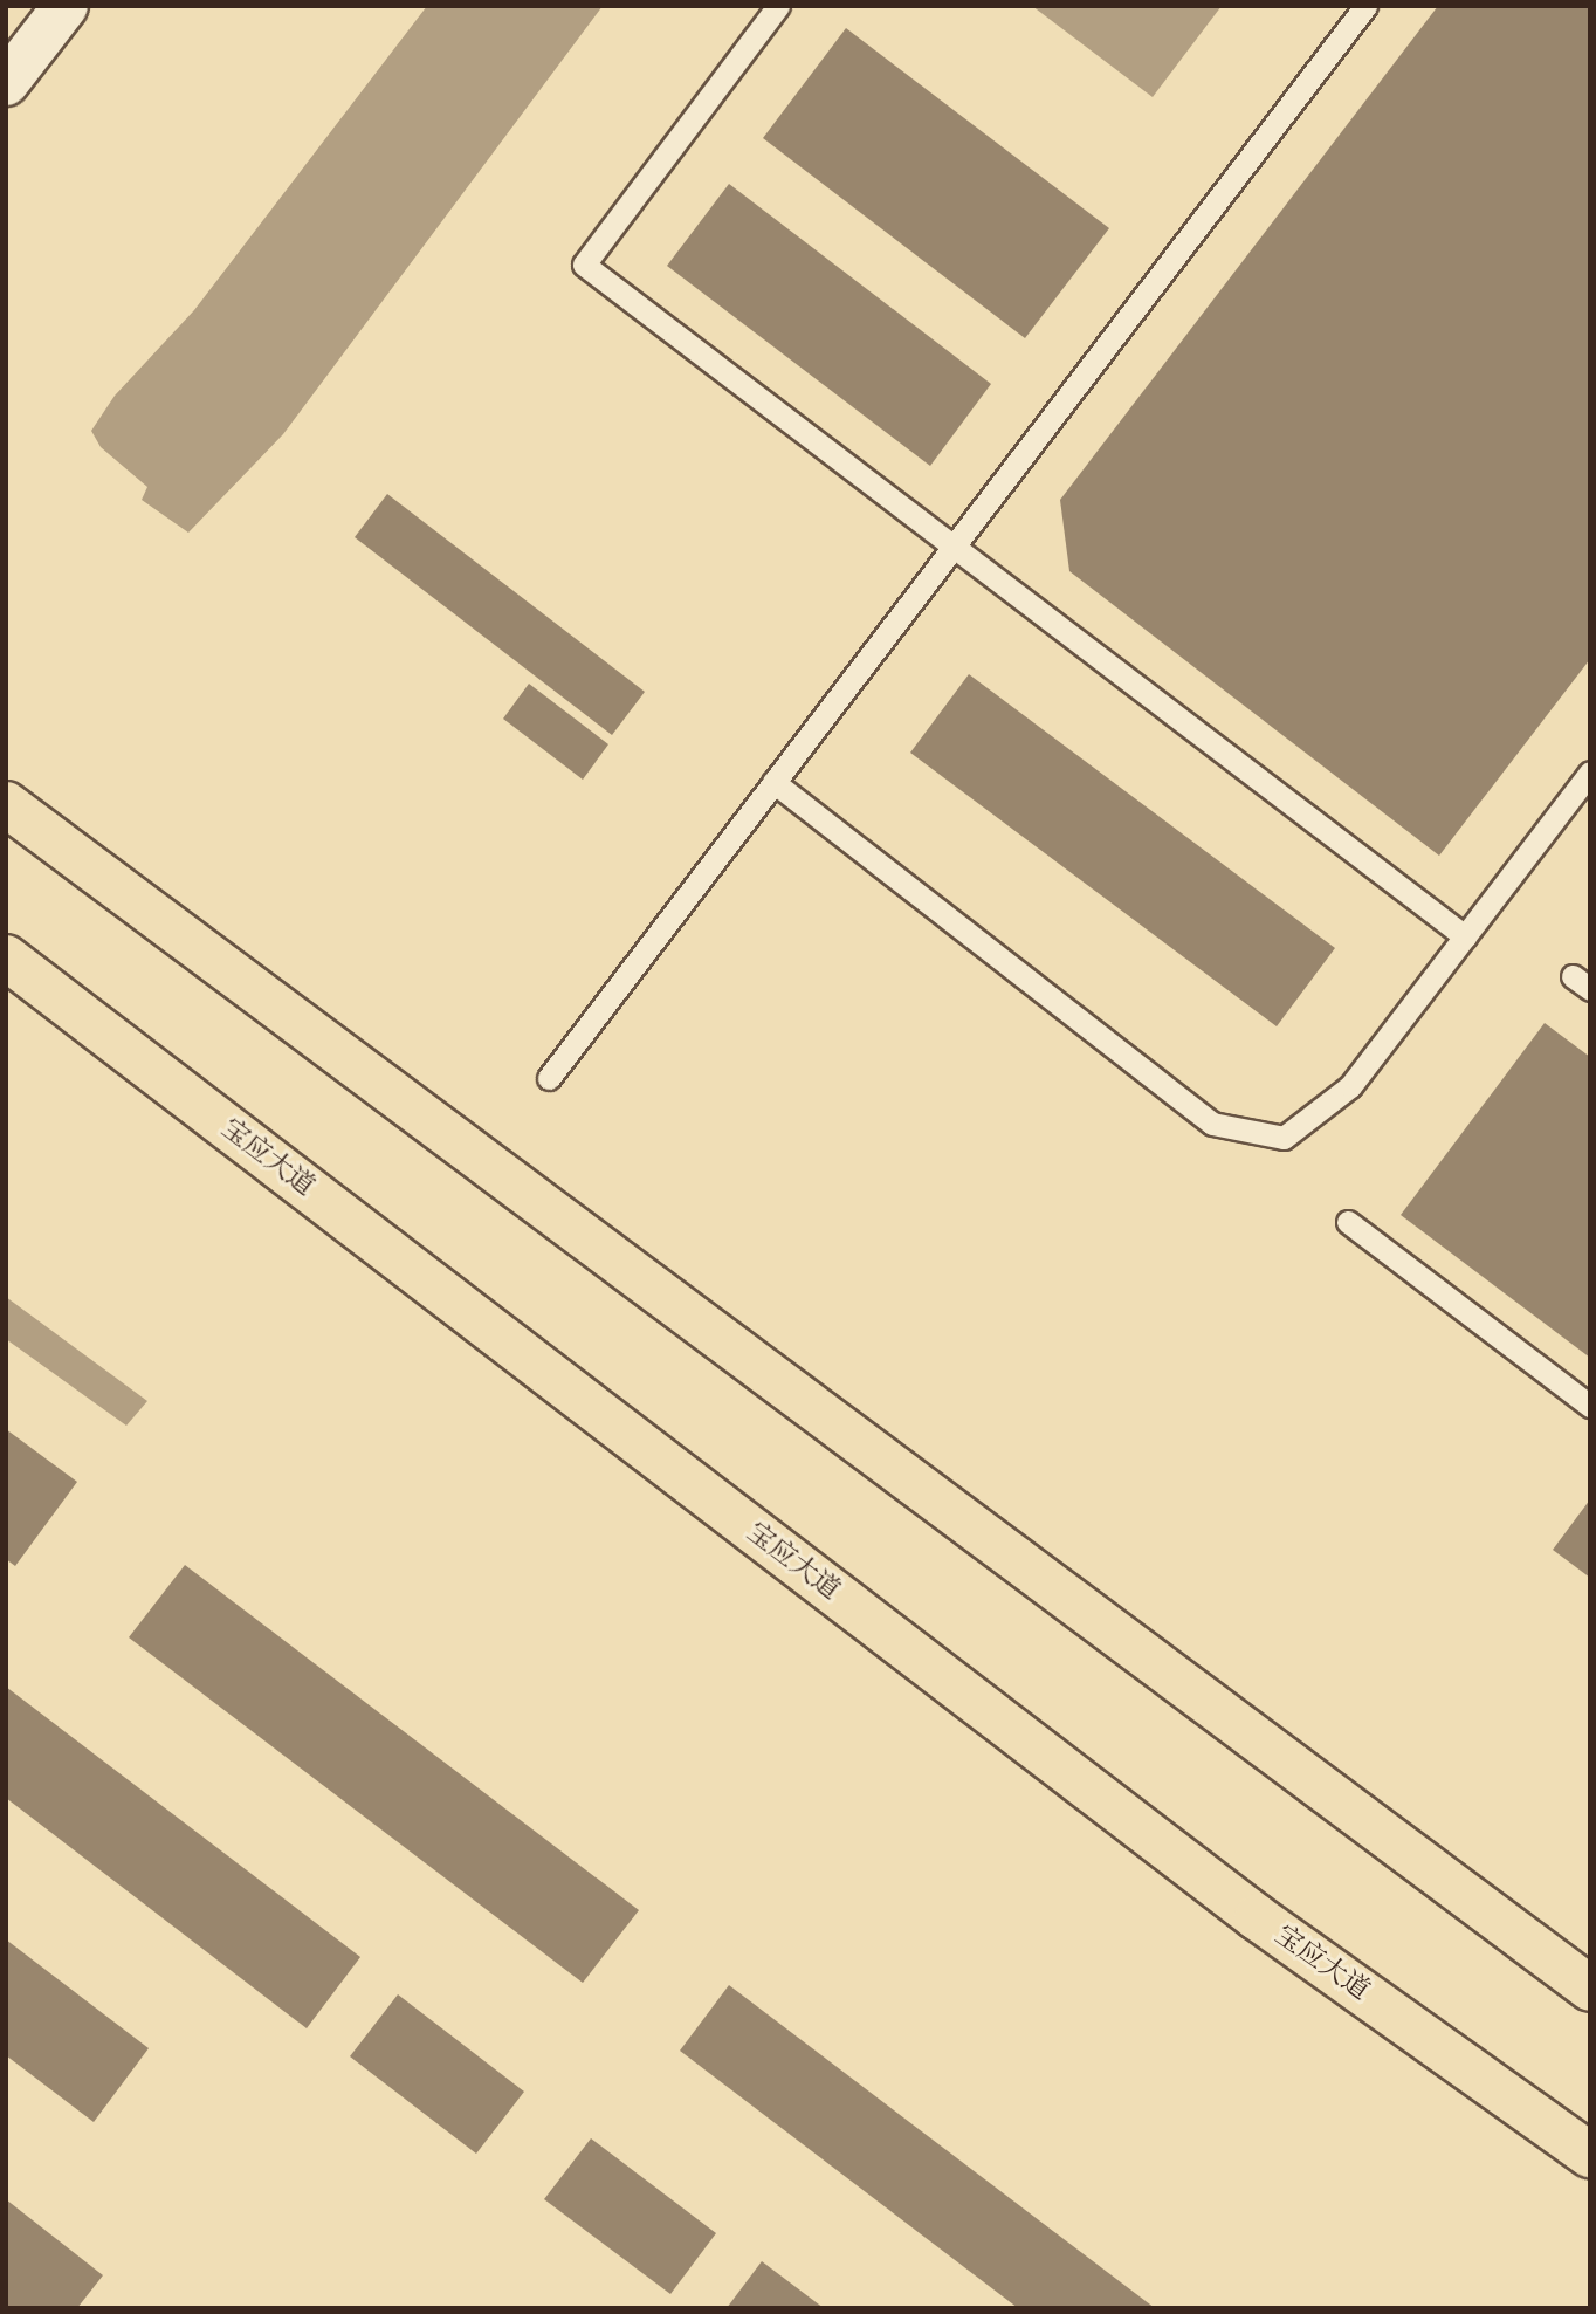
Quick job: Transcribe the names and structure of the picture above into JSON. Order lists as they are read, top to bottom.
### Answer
{
  "streets": {
    "main road": ["宝应大道"]
  }
}
